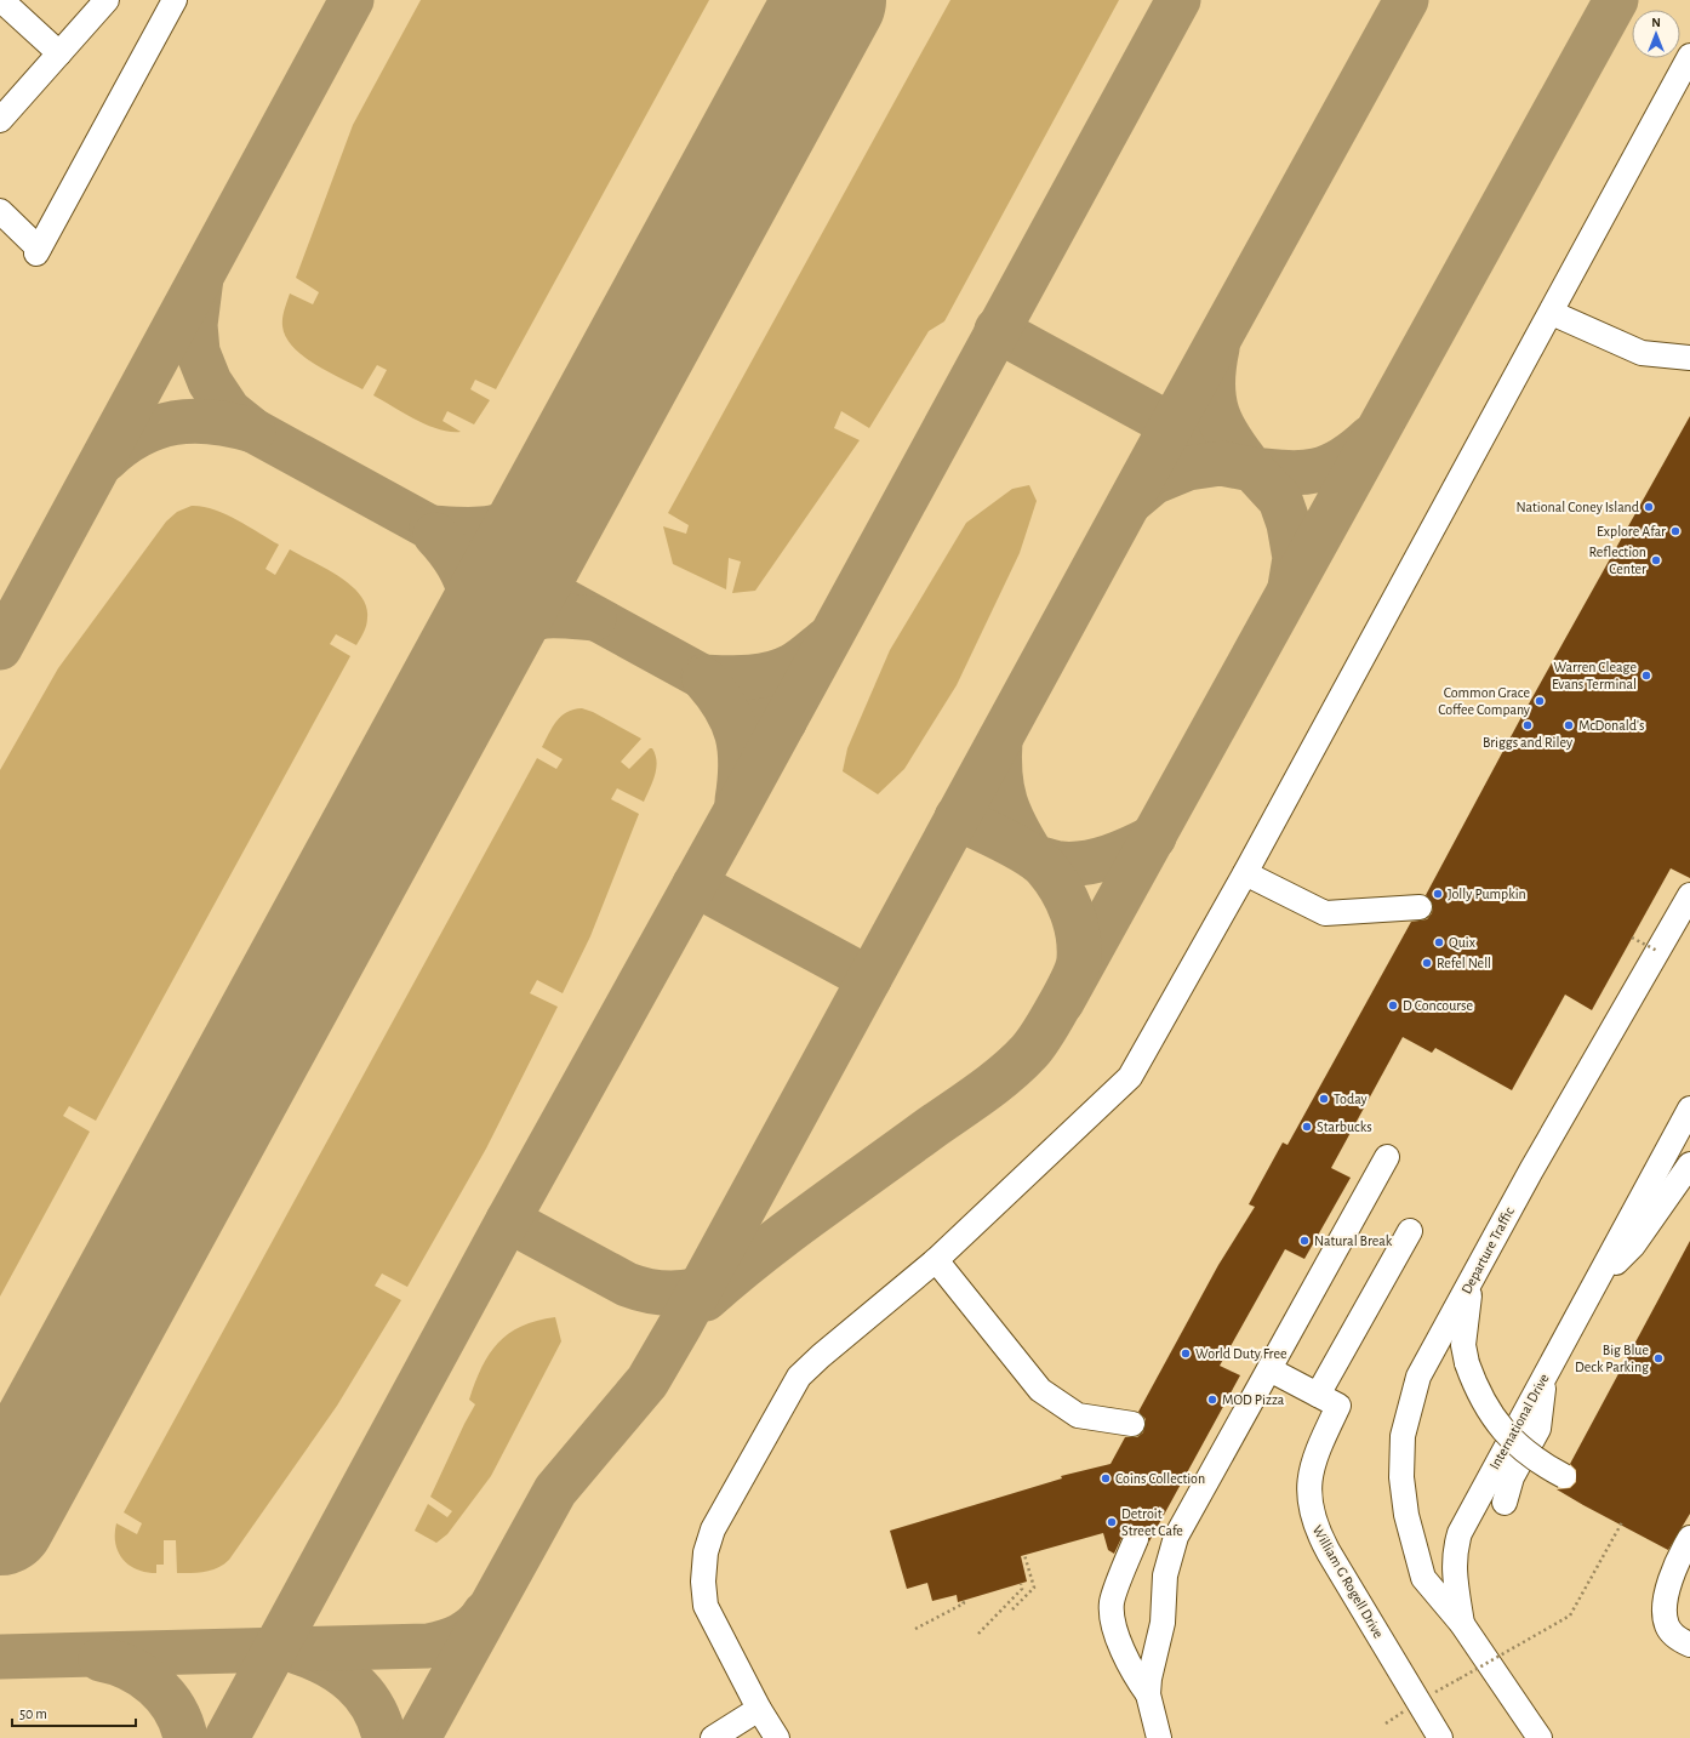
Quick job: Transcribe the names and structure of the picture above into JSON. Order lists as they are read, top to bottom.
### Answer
{
  "streets": {
    "street": ["Departure Traffic", "International Drive", "William G Rogell Drive"]
  },
  "crossings": [
    ["Departure Traffic", "International Drive"]
  ],
  "places": [
    "National Coney Island",
    "Explore Afar",
    "Reflection Center",
    "Warren Cleage Evans Terminal",
    "Common Grace Coffee Company",
    "Briggs and Riley",
    "McDonald's",
    "Jolly Pumpkin",
    "Quix",
    "Refel Nell",
    "D Concourse",
    "Today",
    "Starbucks",
    "Natural Break",
    "World Duty Free",
    "Big Blue Deck Parking",
    "MOD Pizza",
    "Coins Collection",
    "Detroit Street Cafe"
  ],
  "scale_bar": "50 m",
  "north": "top"
}
